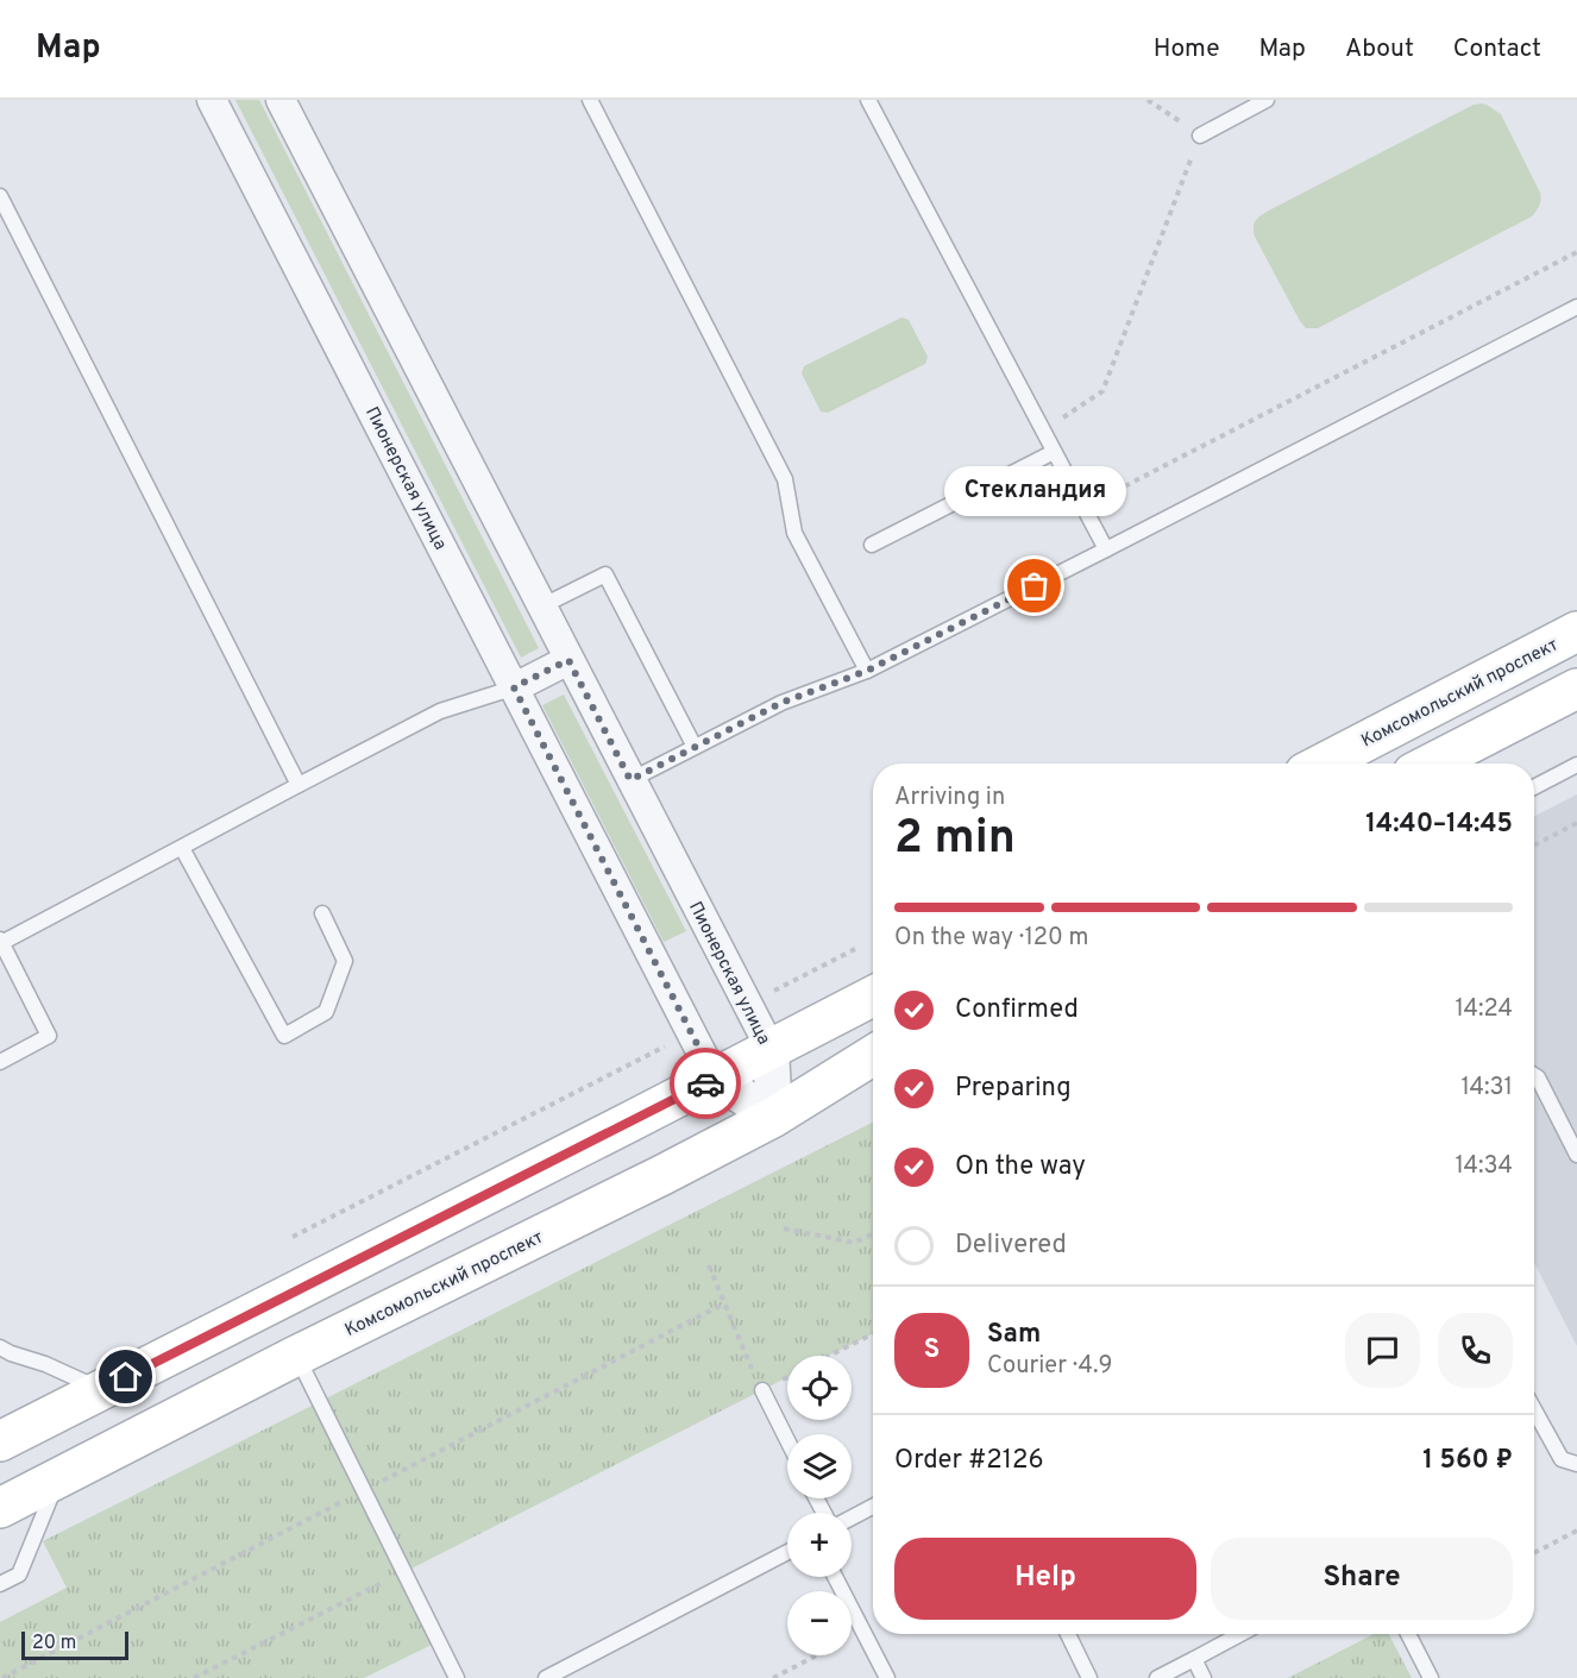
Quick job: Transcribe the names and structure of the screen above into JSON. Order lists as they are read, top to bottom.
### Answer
{
  "streets": {
    "main road": ["Комсомольский проспект"],
    "street": ["Пионерская улица"]
  },
  "crossings": [
    ["Пионерская улица", "Комсомольский проспект"]
  ],
  "places": ["Стекландия"],
  "scale_bar": "20 m",
  "page": {
    "header": "Map",
    "nav": [
      "Home",
      "Map",
      "About",
      "Contact"
    ],
    "bubble": "Стекландия",
    "heading": ["2 min", "Arriving in", "14:40–14:45"],
    "panel": [
      "Sam",
      "Courier · 4.9",
      "Order #2126",
      "1 560 ₽"
    ],
    "bar": "On the way · 120 m",
    "list": [
      ["Confirmed", "14:24"],
      ["Preparing", "14:31"],
      ["On the way", "14:34"],
      "Delivered"
    ],
    "round": "S",
    "map_buttons": ["+", "−"],
    "buttons": ["Help", "Share"],
    "scale": "20 m"
  }
}
